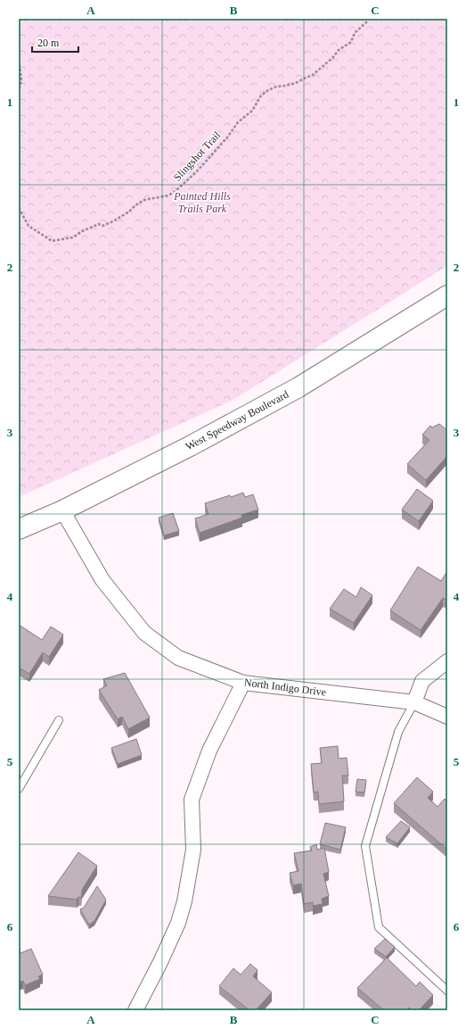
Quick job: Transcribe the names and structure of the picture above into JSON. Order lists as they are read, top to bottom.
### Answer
{
  "streets": {
    "main road": ["West Speedway Boulevard"],
    "street": ["North Indigo Drive"],
    "path": ["Slingshot Trail"]
  },
  "crossings": [
    ["West Speedway Boulevard", "North Indigo Drive"]
  ],
  "parks": ["Painted Hills Trails Park"],
  "scale_bar": "20 m",
  "grid": {
    "columns": ["A", "B", "C"],
    "rows": [
      "1",
      "2",
      "3",
      "4",
      "5",
      "6"
    ]
  }
}
